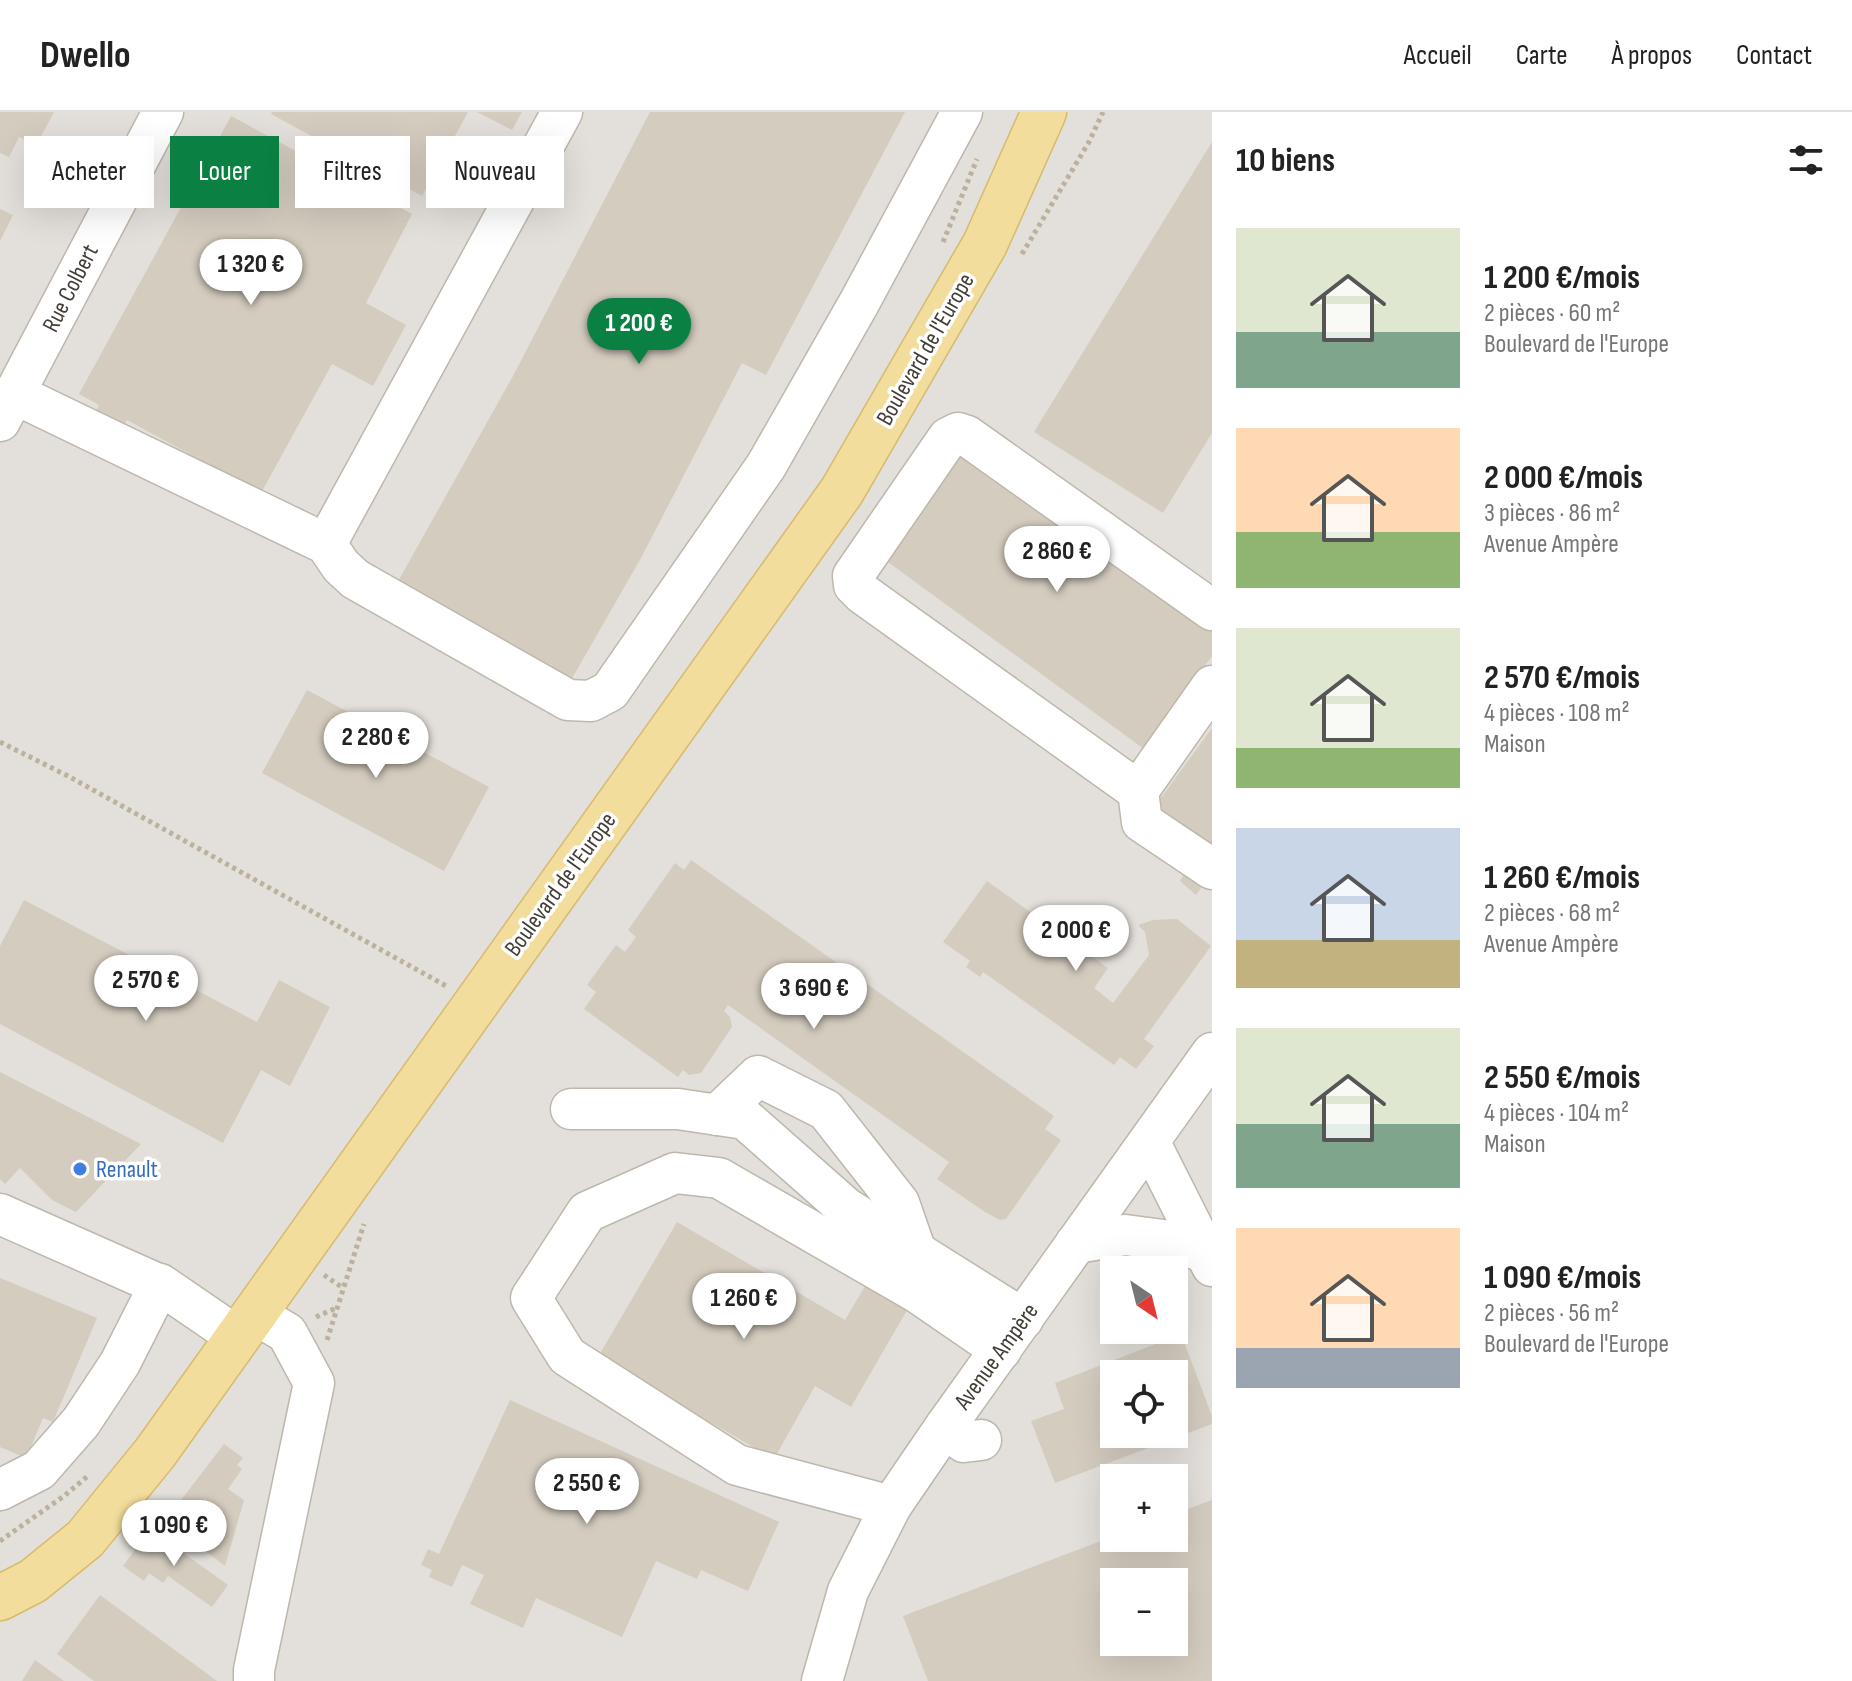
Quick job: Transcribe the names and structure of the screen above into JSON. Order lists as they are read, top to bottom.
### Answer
{
  "streets": {
    "main road": ["Boulevard de l'Europe"],
    "street": ["Rue Colbert", "Avenue Ampère"]
  },
  "places": ["Renault"],
  "north": "bottom right",
  "page": {
    "header": "Dwello",
    "nav": [
      "Accueil",
      "Carte",
      "À propos",
      "Contact"
    ],
    "heading": "10 biens",
    "chip": [
      "Acheter",
      "Louer",
      "Filtres",
      "Nouveau"
    ],
    "list": [
      {
        "name": "1 200 €/mois",
        "note": "2 pièces · 60 m² · Boulevard de l'Europe"
      },
      {
        "name": "2 000 €/mois",
        "note": "3 pièces · 86 m² · Avenue Ampère"
      },
      {
        "name": "2 570 €/mois",
        "note": "4 pièces · 108 m² · Maison"
      },
      {
        "name": "1 260 €/mois",
        "note": "2 pièces · 68 m² · Avenue Ampère"
      },
      {
        "name": "2 550 €/mois",
        "note": "4 pièces · 104 m² · Maison"
      },
      {
        "name": "1 090 €/mois",
        "note": "2 pièces · 56 m² · Boulevard de l'Europe"
      }
    ],
    "price": [
      "1 320 €",
      "1 200 €",
      "2 860 €",
      "2 280 €",
      "2 000 €",
      "2 570 €",
      "3 690 €",
      "1 260 €",
      "2 550 €",
      "1 090 €"
    ],
    "map_buttons": ["+", "−"]
  }
}
